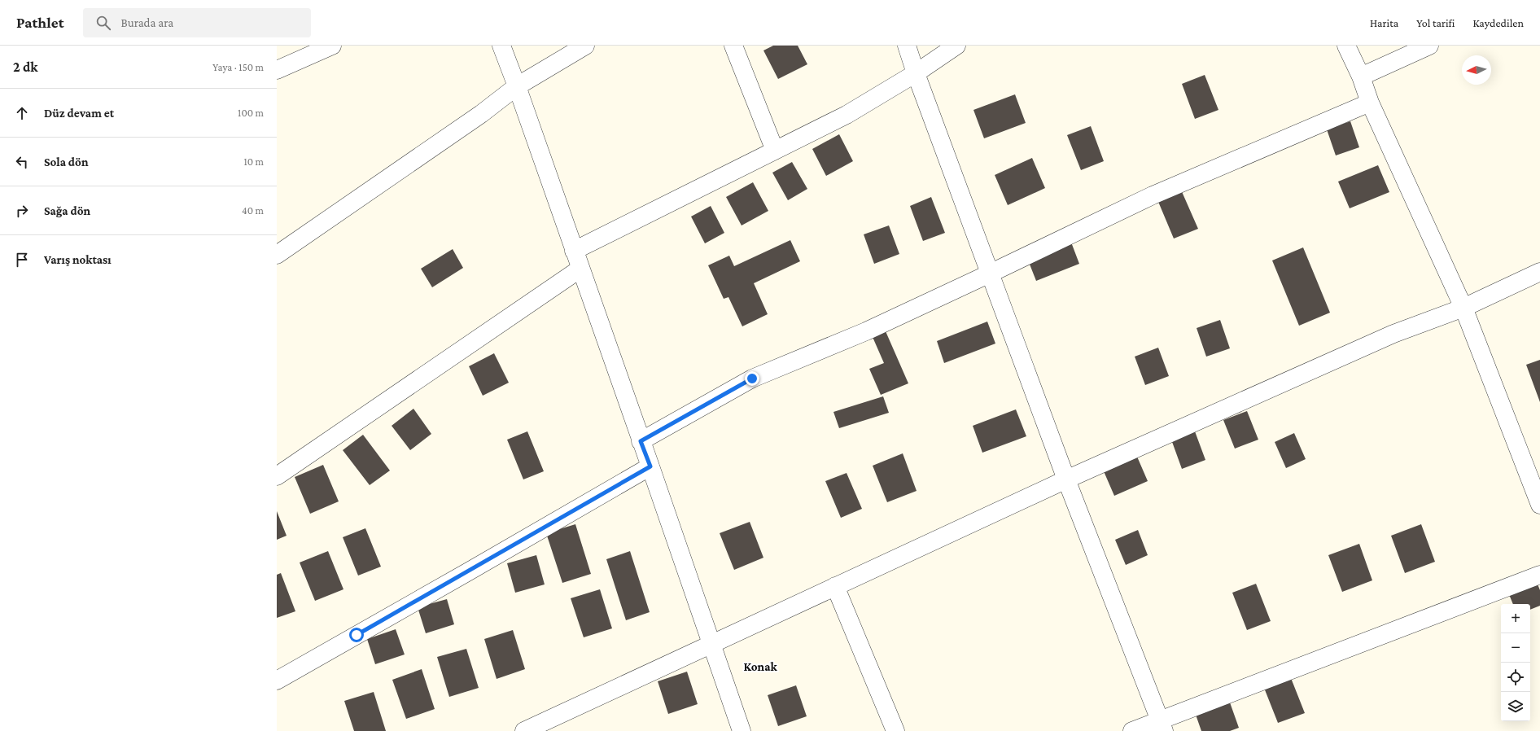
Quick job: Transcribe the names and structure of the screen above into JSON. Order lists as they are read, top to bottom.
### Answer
{
  "districts": ["Konak"],
  "north": "left",
  "page": {
    "header": "Pathlet",
    "search": "Burada ara",
    "nav": ["Harita", "Yol tarifi", "Kaydedilen"],
    "heading": ["2 dk", "Yaya · 150 m"],
    "list": [
      ["Düz devam et", "100 m"],
      ["Sola dön", "10 m"],
      ["Sağa dön", "40 m"],
      "Varış noktası"
    ],
    "map_buttons": ["+", "−"]
  }
}
